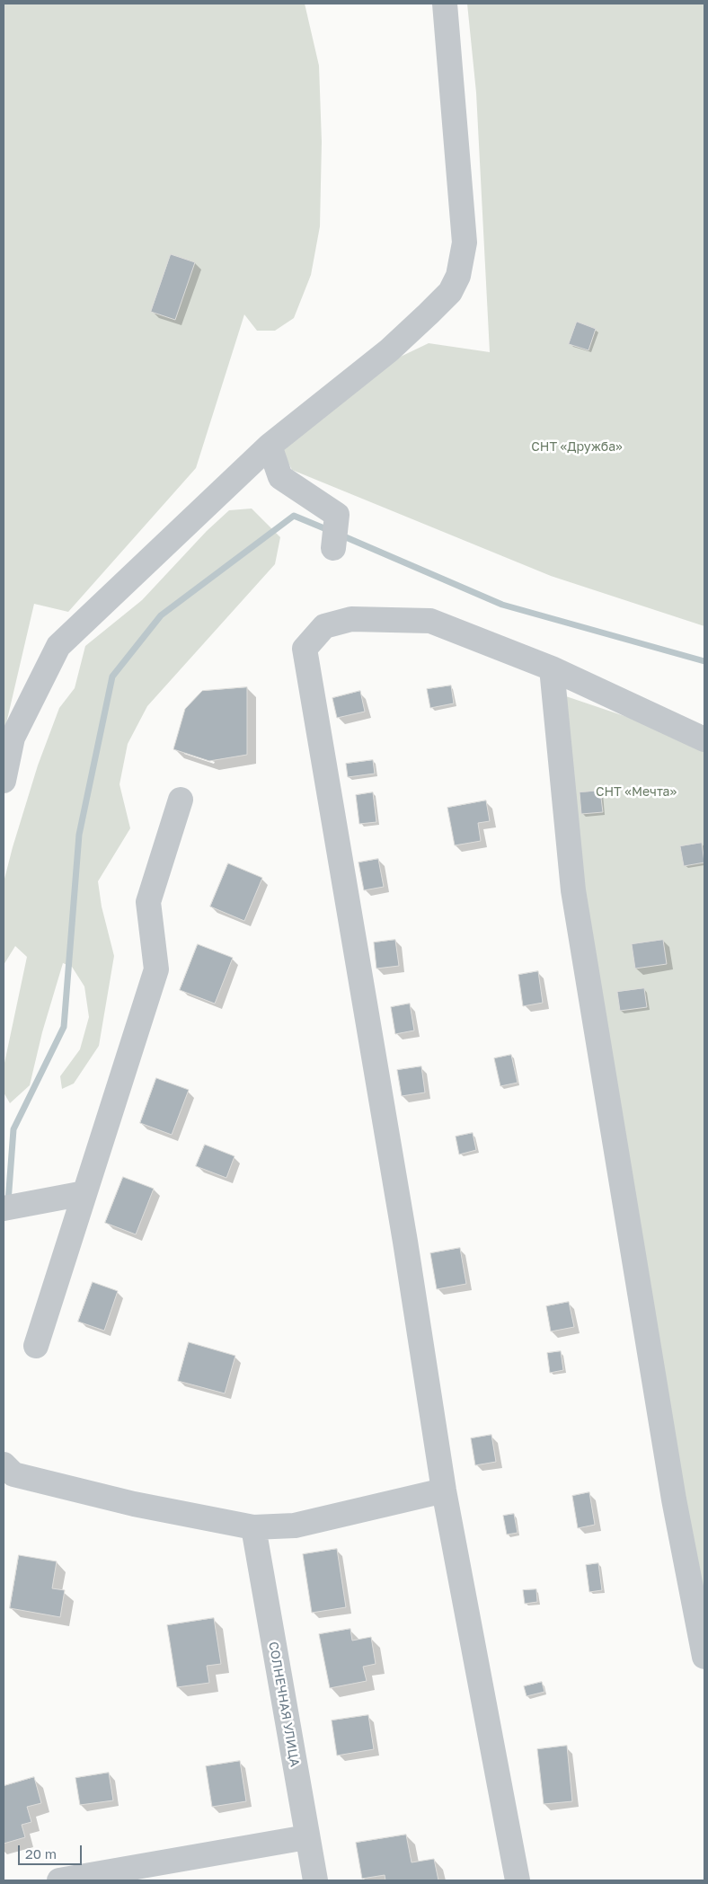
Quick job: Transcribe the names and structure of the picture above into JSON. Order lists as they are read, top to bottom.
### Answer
{
  "streets": {
    "street": ["СОЛНЕЧНАЯ УЛИЦА"]
  },
  "parks": ["СНТ «Дружба»", "СНТ «Мечта»"],
  "scale_bar": "20 m"
}
